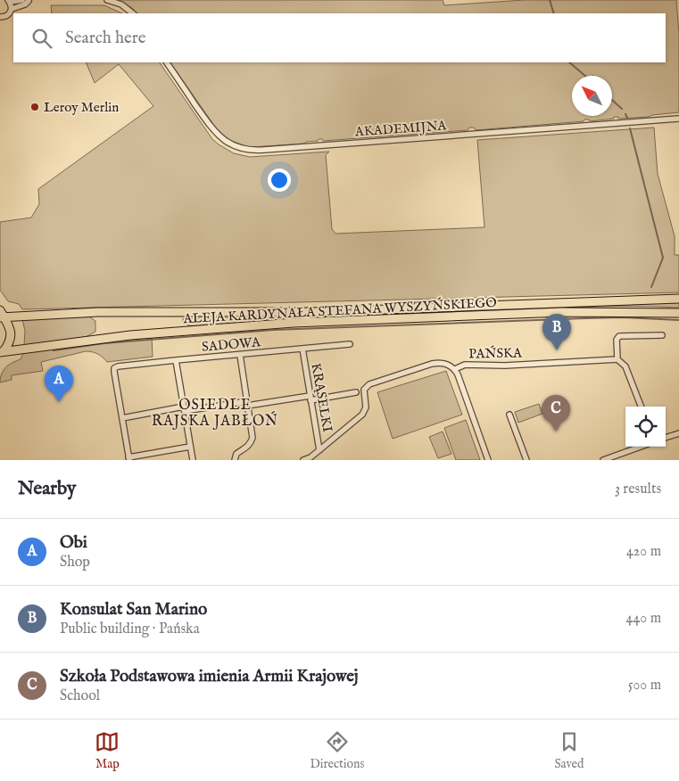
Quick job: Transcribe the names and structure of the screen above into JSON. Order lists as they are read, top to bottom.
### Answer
{
  "streets": {
    "main road": ["ALEJA KARDYNAŁA STEFANA WYSZYŃSKIEGO"],
    "street": [
      "AKADEMIJNA",
      "SADOWA",
      "PAŃSKA",
      "KRĄSELKI"
    ]
  },
  "crossings": [
    ["SADOWA", "KRĄSELKI"]
  ],
  "districts": ["OSIEDLE RAJSKA JABŁOŃ"],
  "places": ["Leroy Merlin"],
  "north": "top left",
  "page": {
    "search": "Search here",
    "pins": ["B", "A", "C"],
    "heading": ["Nearby", "3 results"],
    "list": [
      {
        "mark": "A",
        "name": "Obi",
        "note": "Shop",
        "value": "420 m"
      },
      {
        "mark": "B",
        "name": "Konsulat San Marino",
        "note": "Public building · Pańska",
        "value": "440 m"
      },
      {
        "mark": "C",
        "name": "Szkoła Podstawowa imienia Armii Krajowej",
        "note": "School",
        "value": "500 m"
      }
    ],
    "nav": ["Map", "Directions", "Saved"]
  }
}
